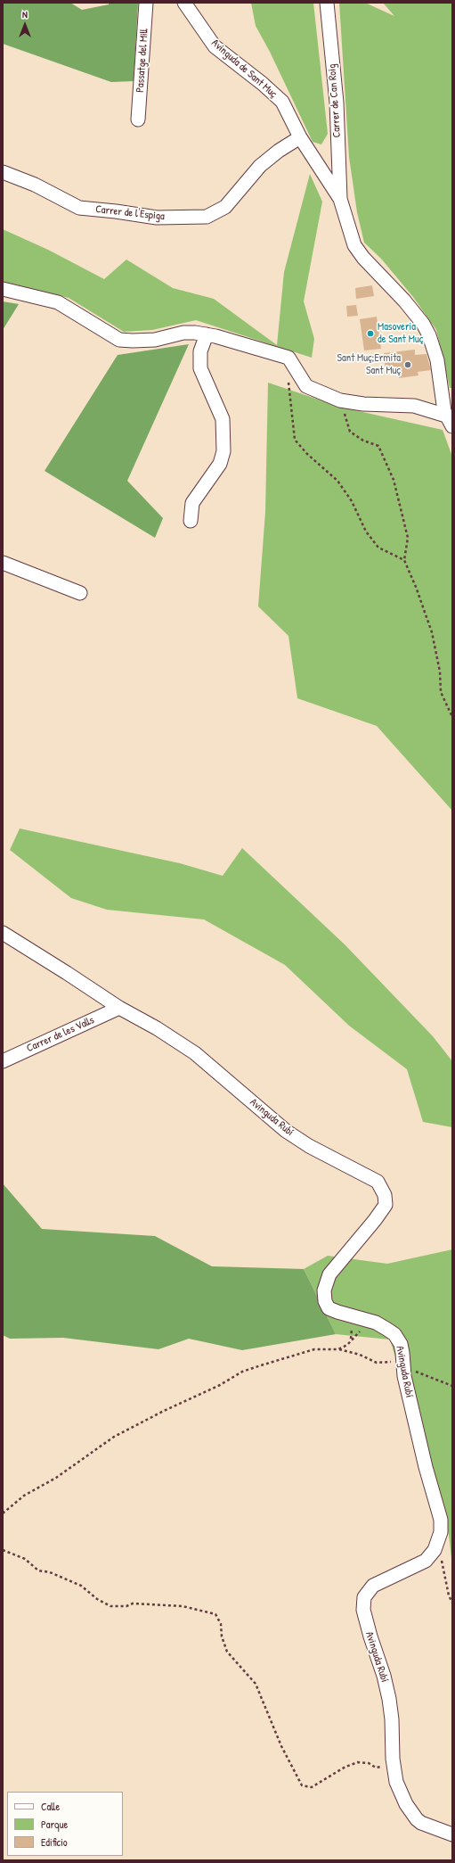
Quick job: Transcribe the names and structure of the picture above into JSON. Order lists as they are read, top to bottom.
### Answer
{
  "streets": {
    "street": [
      "Passatge del Mill",
      "Avinguda de Sant Muç",
      "Carrer de Can Roig",
      "Carrer de l'Espiga",
      "Carrer de les Valls",
      "Avinguda Rubí"
    ]
  },
  "crossings": [
    ["Avinguda de Sant Muç", "Carrer de Can Roig"],
    ["Avinguda de Sant Muç", "Carrer de l'Espiga"],
    ["Carrer de les Valls", "Avinguda Rubí"]
  ],
  "places": ["Masoveria de Sant Muç", "Sant Muç;Ermita Sant Muç"],
  "legend": ["Calle", "Parque", "Edificio"],
  "north": "top"
}
